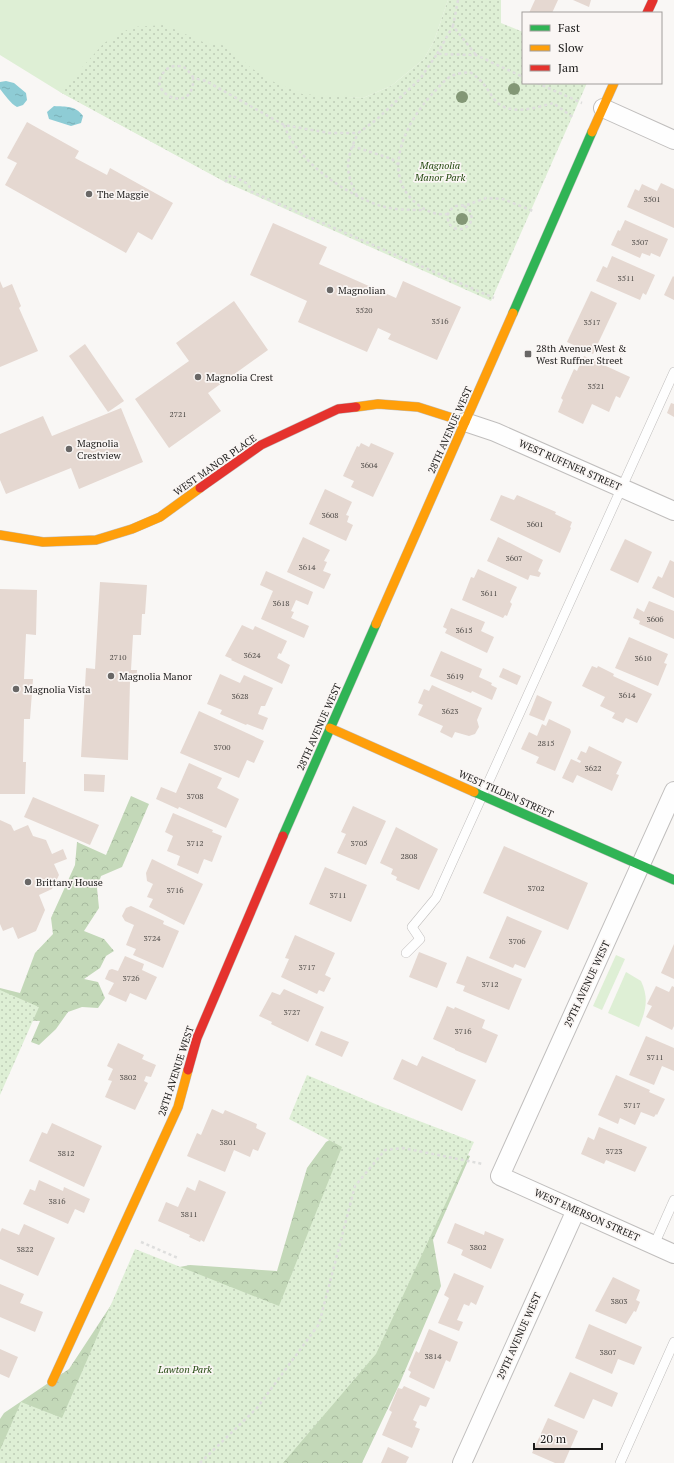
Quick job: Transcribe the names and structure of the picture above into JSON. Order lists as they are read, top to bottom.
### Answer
{
  "streets": {
    "street": [
      "28TH AVENUE WEST",
      "WEST MANOR PLACE",
      "WEST RUFFNER STREET",
      "WEST TILDEN STREET",
      "29TH AVENUE WEST",
      "WEST EMERSON STREET"
    ]
  },
  "crossings": [
    ["28TH AVENUE WEST", "WEST MANOR PLACE"],
    ["28TH AVENUE WEST", "WEST RUFFNER STREET"],
    ["28TH AVENUE WEST", "WEST TILDEN STREET"],
    ["WEST MANOR PLACE", "WEST RUFFNER STREET"],
    ["WEST TILDEN STREET", "29TH AVENUE WEST"],
    ["29TH AVENUE WEST", "WEST EMERSON STREET"]
  ],
  "parks": ["Magnolia Manor Park", "Lawton Park"],
  "places": {
    "other": [
      "The Maggie",
      "Magnolian",
      "Magnolia Crest",
      "Magnolia Crestview",
      "Magnolia Manor",
      "Magnolia Vista",
      "Brittany House"
    ],
    "transit": ["28th Avenue West & West Ruffner Street"]
  },
  "house_numbers": [
    "3501",
    "3507",
    "3511",
    "3520",
    "3516",
    "3517",
    "3521",
    "2721",
    "3604",
    "3608",
    "3601",
    "3607",
    "3614",
    "3611",
    "3618",
    "3606",
    "3615",
    "3624",
    "2710",
    "3610",
    "3619",
    "3614",
    "3628",
    "3623",
    "2815",
    "3700",
    "3622",
    "3708",
    "3712",
    "3705",
    "2808",
    "3702",
    "3716",
    "3711",
    "3724",
    "3706",
    "3717",
    "3726",
    "3712",
    "3727",
    "3716",
    "3711",
    "3802",
    "3717",
    "3801",
    "3723",
    "3812",
    "3816",
    "3811",
    "3802",
    "3822",
    "3803",
    "3807",
    "3814"
  ],
  "legend": ["Fast", "Slow", "Jam"],
  "scale_bar": "20 m"
}
